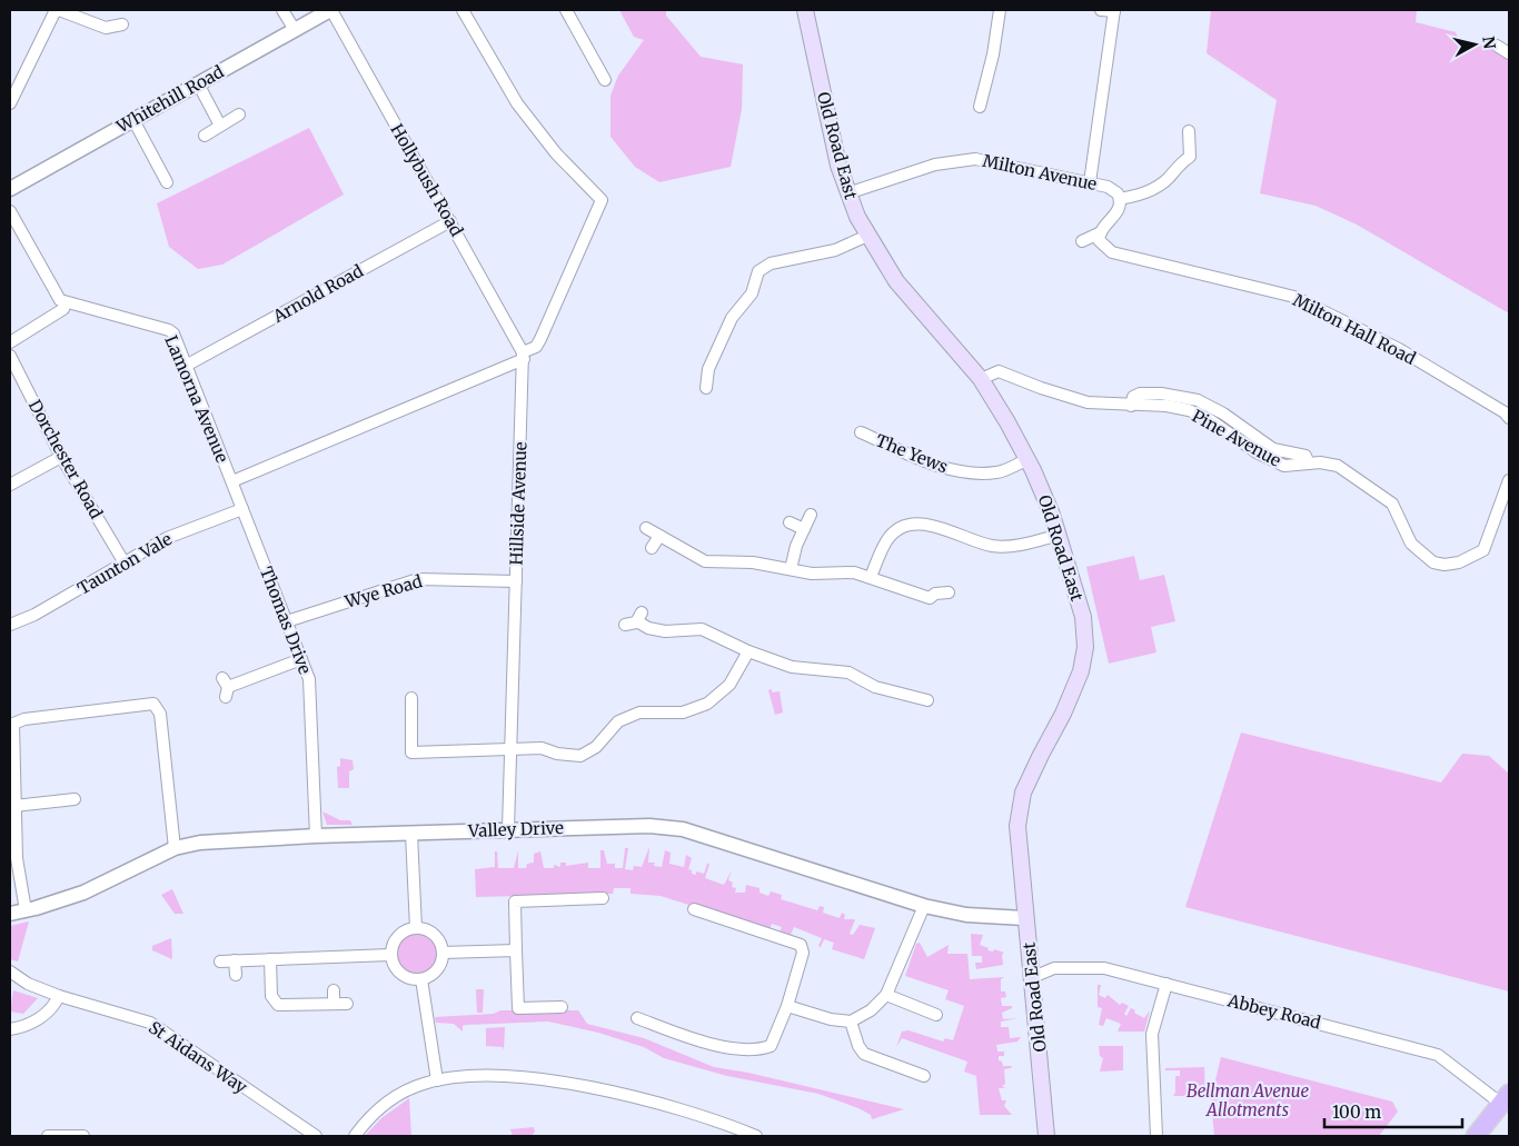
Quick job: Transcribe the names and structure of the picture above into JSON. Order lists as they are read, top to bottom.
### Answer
{
  "streets": {
    "main road": ["Old Road East"],
    "street": [
      "Whitehill Road",
      "Milton Avenue",
      "Hollybush Road",
      "Arnold Road",
      "Milton Hall Road",
      "Lamorna Avenue",
      "Pine Avenue",
      "The Yews",
      "Dorchester Road",
      "Hillside Avenue",
      "Taunton Vale",
      "Wye Road",
      "Thomas Drive",
      "Valley Drive",
      "Abbey Road",
      "St Aidans Way"
    ]
  },
  "crossings": [
    ["Whitehill Road", "Hollybush Road"],
    ["Old Road East", "Milton Avenue"],
    ["Old Road East", "Pine Avenue"],
    ["Old Road East", "The Yews"],
    ["Old Road East", "Valley Drive"],
    ["Old Road East", "Abbey Road"],
    ["Hollybush Road", "Arnold Road"],
    ["Hollybush Road", "Lamorna Avenue"],
    ["Hollybush Road", "Hillside Avenue"],
    ["Arnold Road", "Lamorna Avenue"],
    ["Lamorna Avenue", "Hillside Avenue"],
    ["Lamorna Avenue", "Taunton Vale"],
    ["Lamorna Avenue", "Thomas Drive"],
    ["Dorchester Road", "Taunton Vale"],
    ["Hillside Avenue", "Wye Road"],
    ["Hillside Avenue", "Valley Drive"],
    ["Taunton Vale", "Thomas Drive"],
    ["Wye Road", "Thomas Drive"],
    ["Thomas Drive", "Valley Drive"]
  ],
  "parks": ["Bellman Avenue Allotments"],
  "scale_bar": "100 m",
  "north": "right"
}
